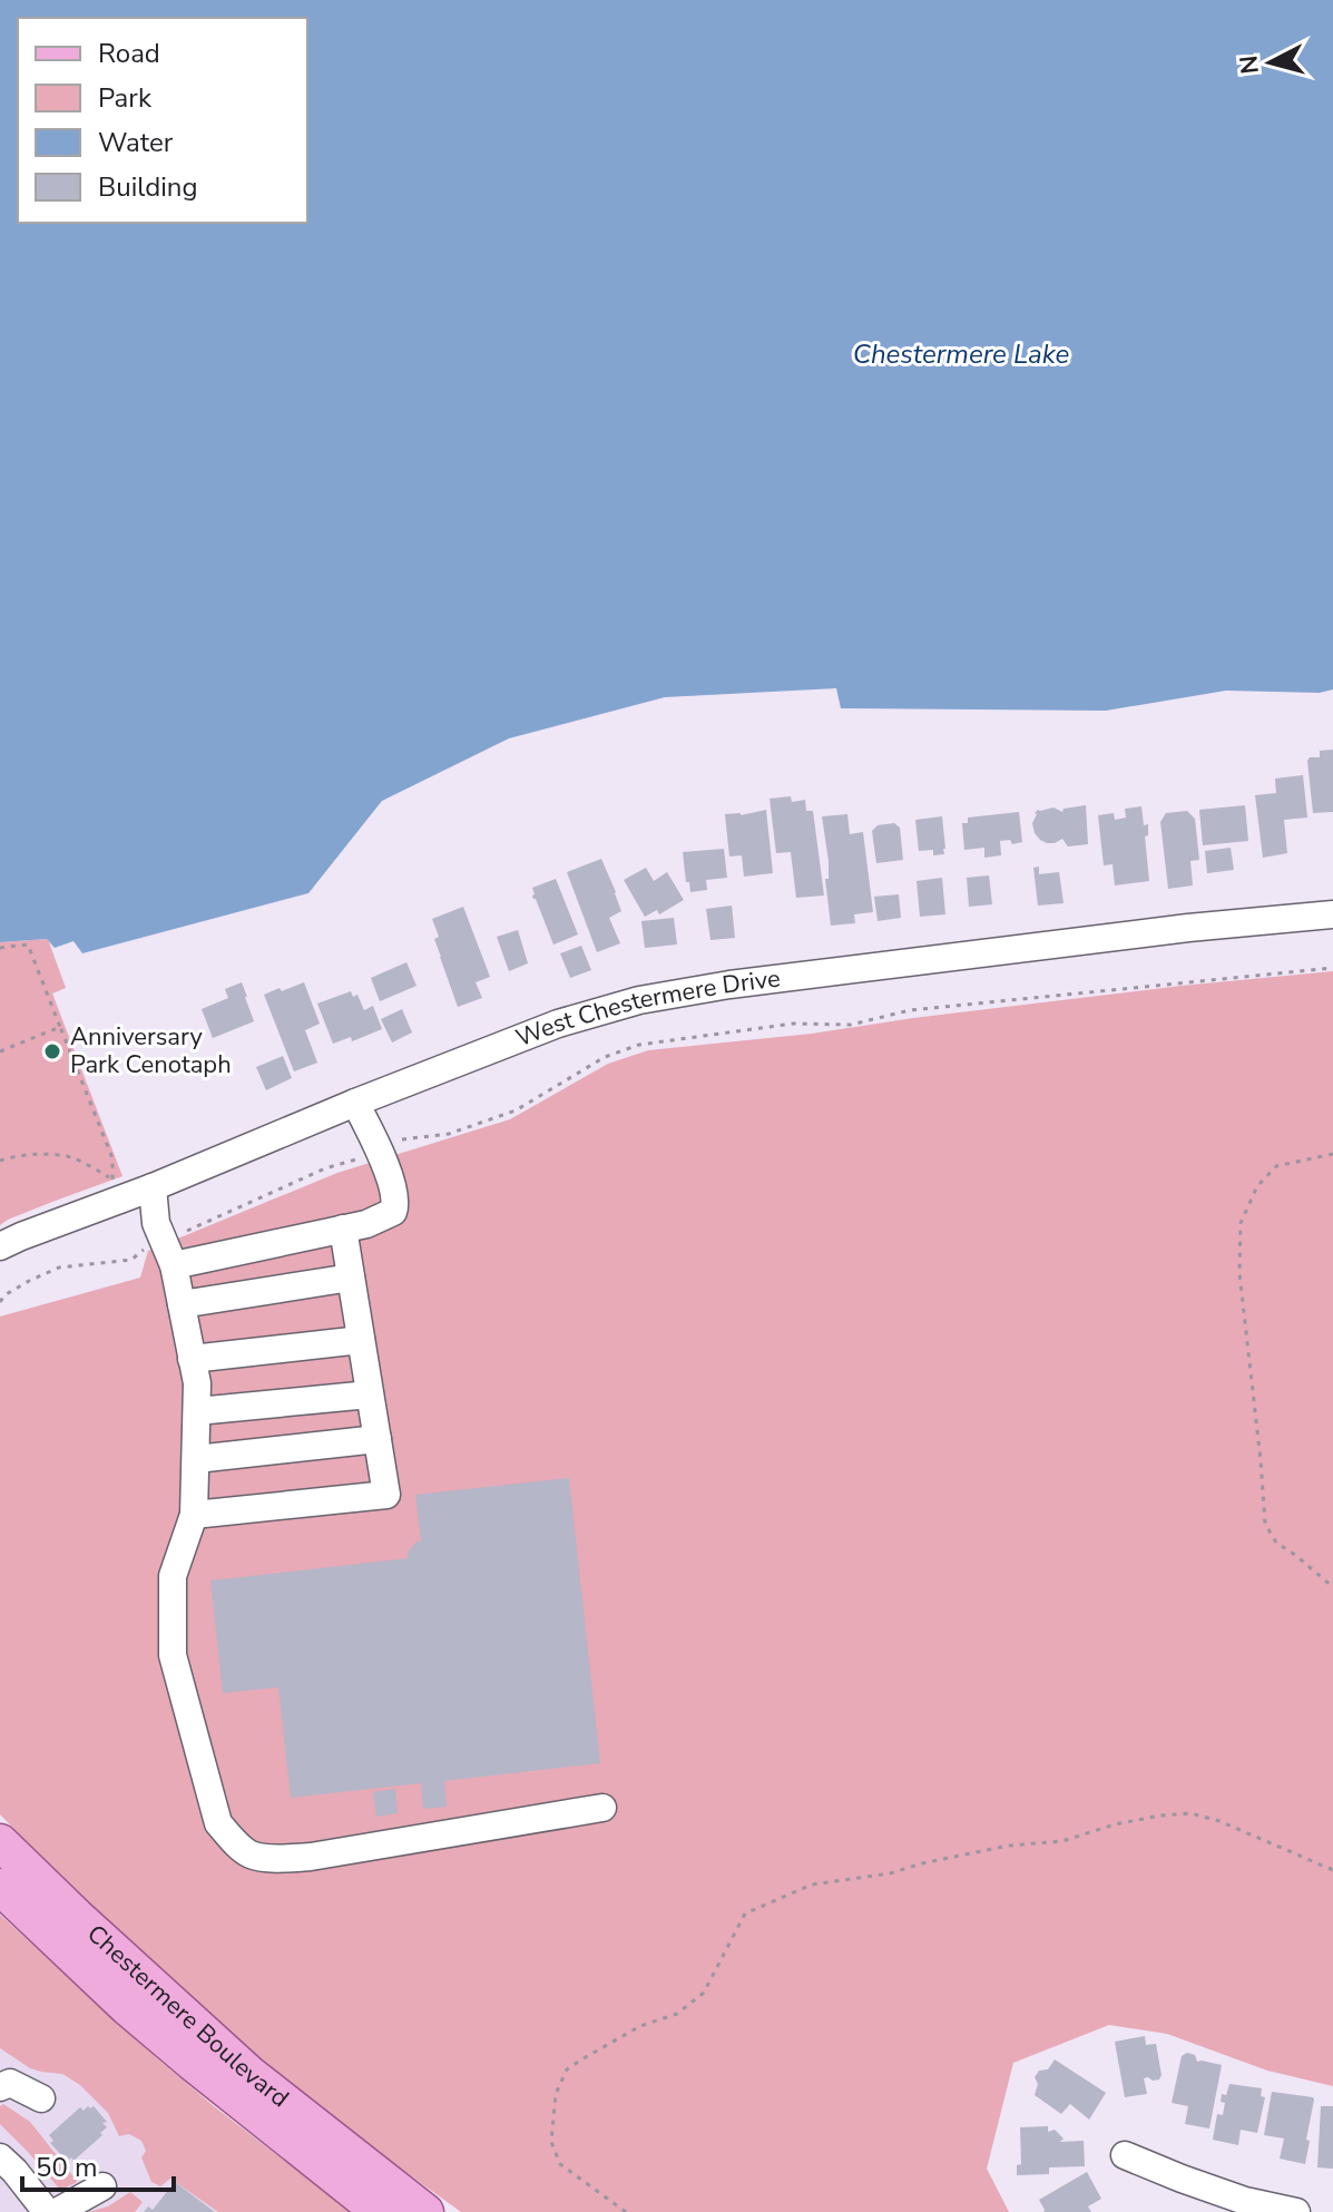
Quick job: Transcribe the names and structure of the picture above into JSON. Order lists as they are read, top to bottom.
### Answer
{
  "streets": {
    "main road": ["Chestermere Boulevard"],
    "street": ["West Chestermere Drive"]
  },
  "water": ["Chestermere Lake"],
  "places": ["Anniversary Park Cenotaph"],
  "legend": [
    "Road",
    "Park",
    "Water",
    "Building"
  ],
  "scale_bar": "50 m",
  "north": "left"
}
